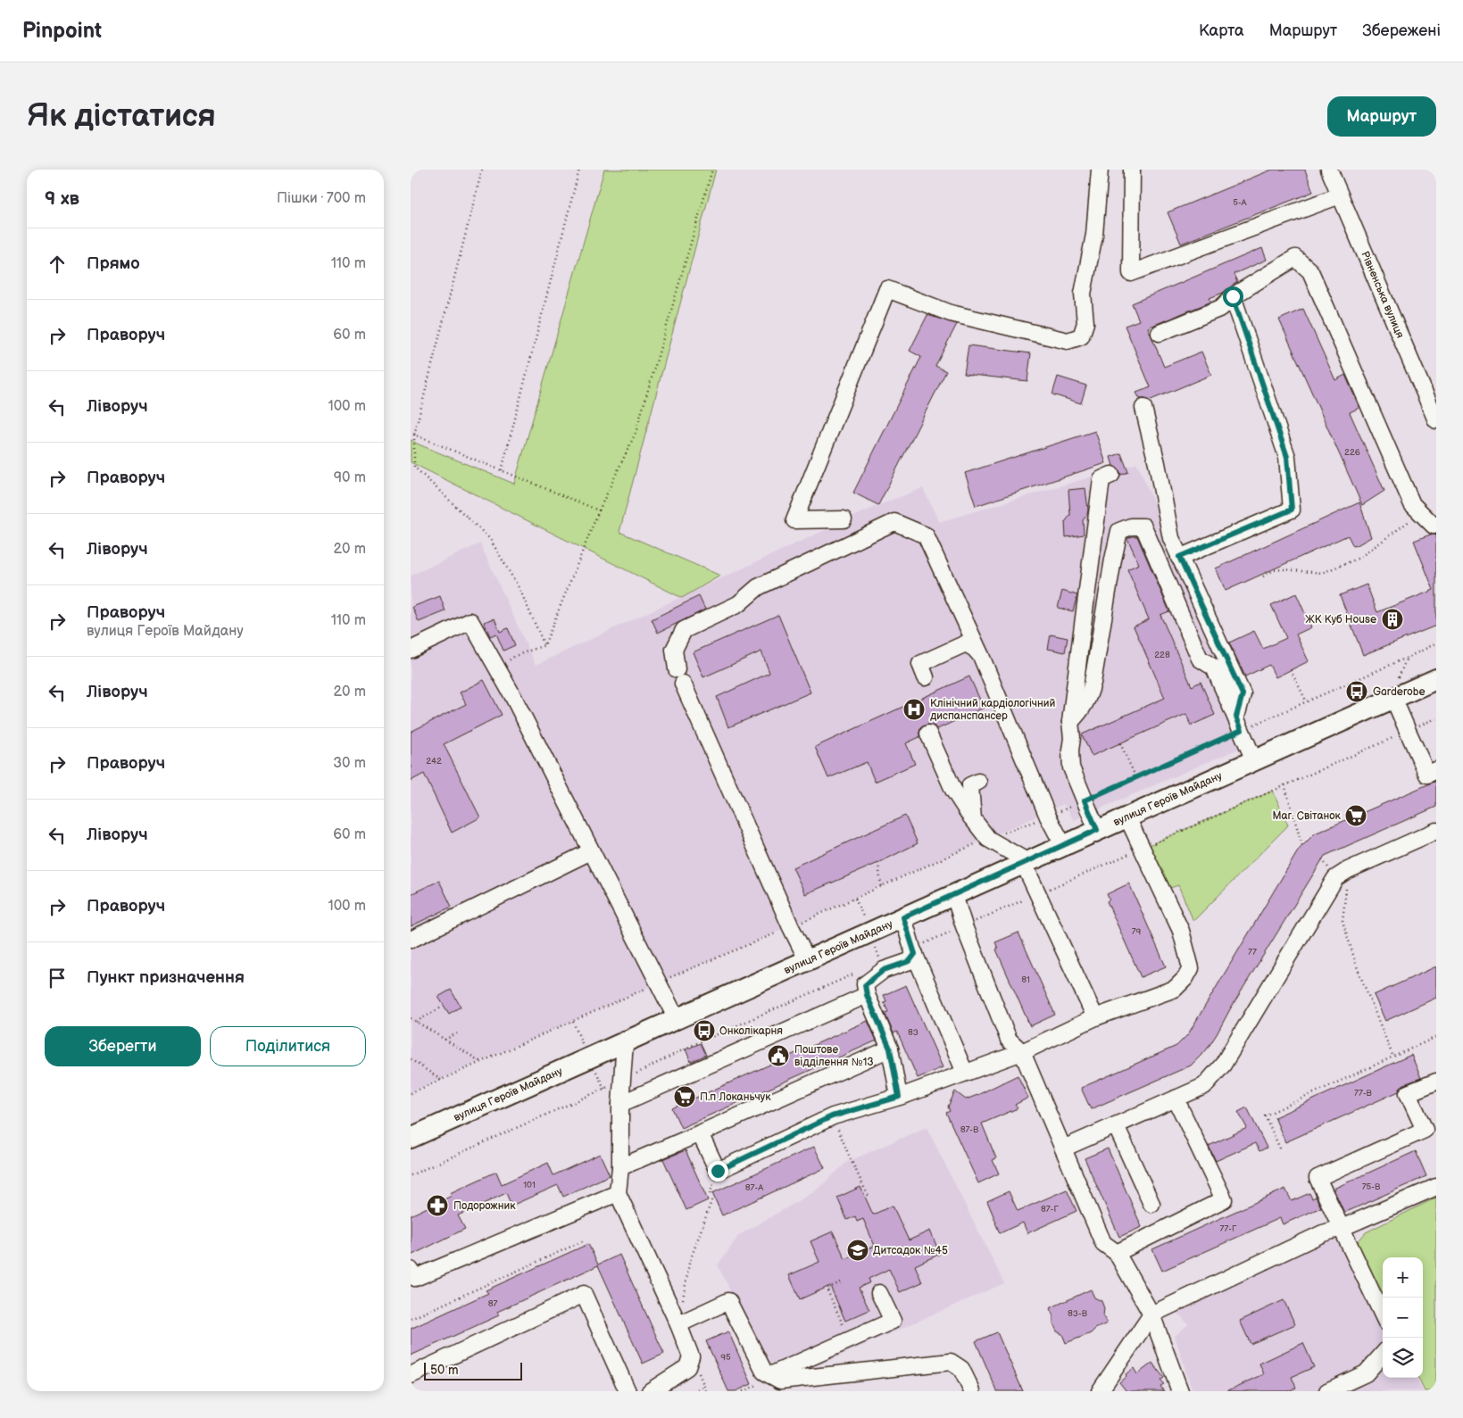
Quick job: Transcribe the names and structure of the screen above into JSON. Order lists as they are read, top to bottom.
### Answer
{
  "streets": {
    "main road": ["вулиця Героїв Майдану"],
    "street": ["Рівненська вулиця"]
  },
  "places": {
    "building": ["ЖК Куб House"],
    "bus stop": ["Garderobe", "Онколікарня"],
    "hospital": ["Клінічний кардіологічний диспанспансер"],
    "supermarket": ["Маг. Світанок", "П.п Локаньчук"],
    "public building": ["Поштове відділення №13"],
    "pharmacy": ["Подорожник"],
    "school or university": ["Дитсадок №45"]
  },
  "house_numbers": [
    "5-A",
    "226",
    "228",
    "242",
    "79",
    "77",
    "81",
    "83",
    "77-В",
    "87-В",
    "101",
    "75-В",
    "87-А",
    "87-Г",
    "77-Г",
    "87",
    "83-В",
    "95"
  ],
  "scale_bar": "50 m",
  "page": {
    "header": "Pinpoint",
    "nav": ["Карта", "Маршрут", "Збережені"],
    "buttons": [
      "Маршрут",
      ["Зберегти", "Поділитися"]
    ],
    "title": "Як дістатися",
    "heading": ["9 хв", "Пішки · 700 m"],
    "list": [
      ["Прямо", "110 m"],
      ["Праворуч", "60 m"],
      ["Ліворуч", "100 m"],
      ["Праворуч", "90 m"],
      ["Ліворуч", "20 m"],
      ["Праворуч", "вулиця Героїв Майдану", "110 m"],
      ["Ліворуч", "20 m"],
      ["Праворуч", "30 m"],
      ["Ліворуч", "60 m"],
      ["Праворуч", "100 m"],
      "Пункт призначення"
    ],
    "map_buttons": ["+", "−"],
    "scale": "50 m"
  }
}
